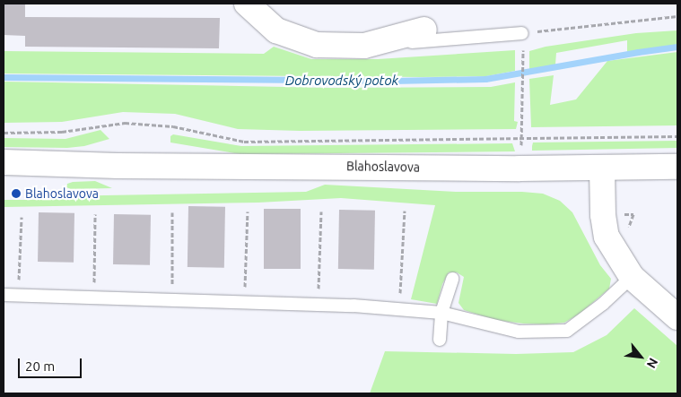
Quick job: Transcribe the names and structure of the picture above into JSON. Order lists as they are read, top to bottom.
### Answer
{
  "streets": {
    "main road": ["Blahoslavova"]
  },
  "water": ["Dobrovodský potok"],
  "places": ["Blahoslavova"],
  "scale_bar": "20 m",
  "north": "bottom right"
}
